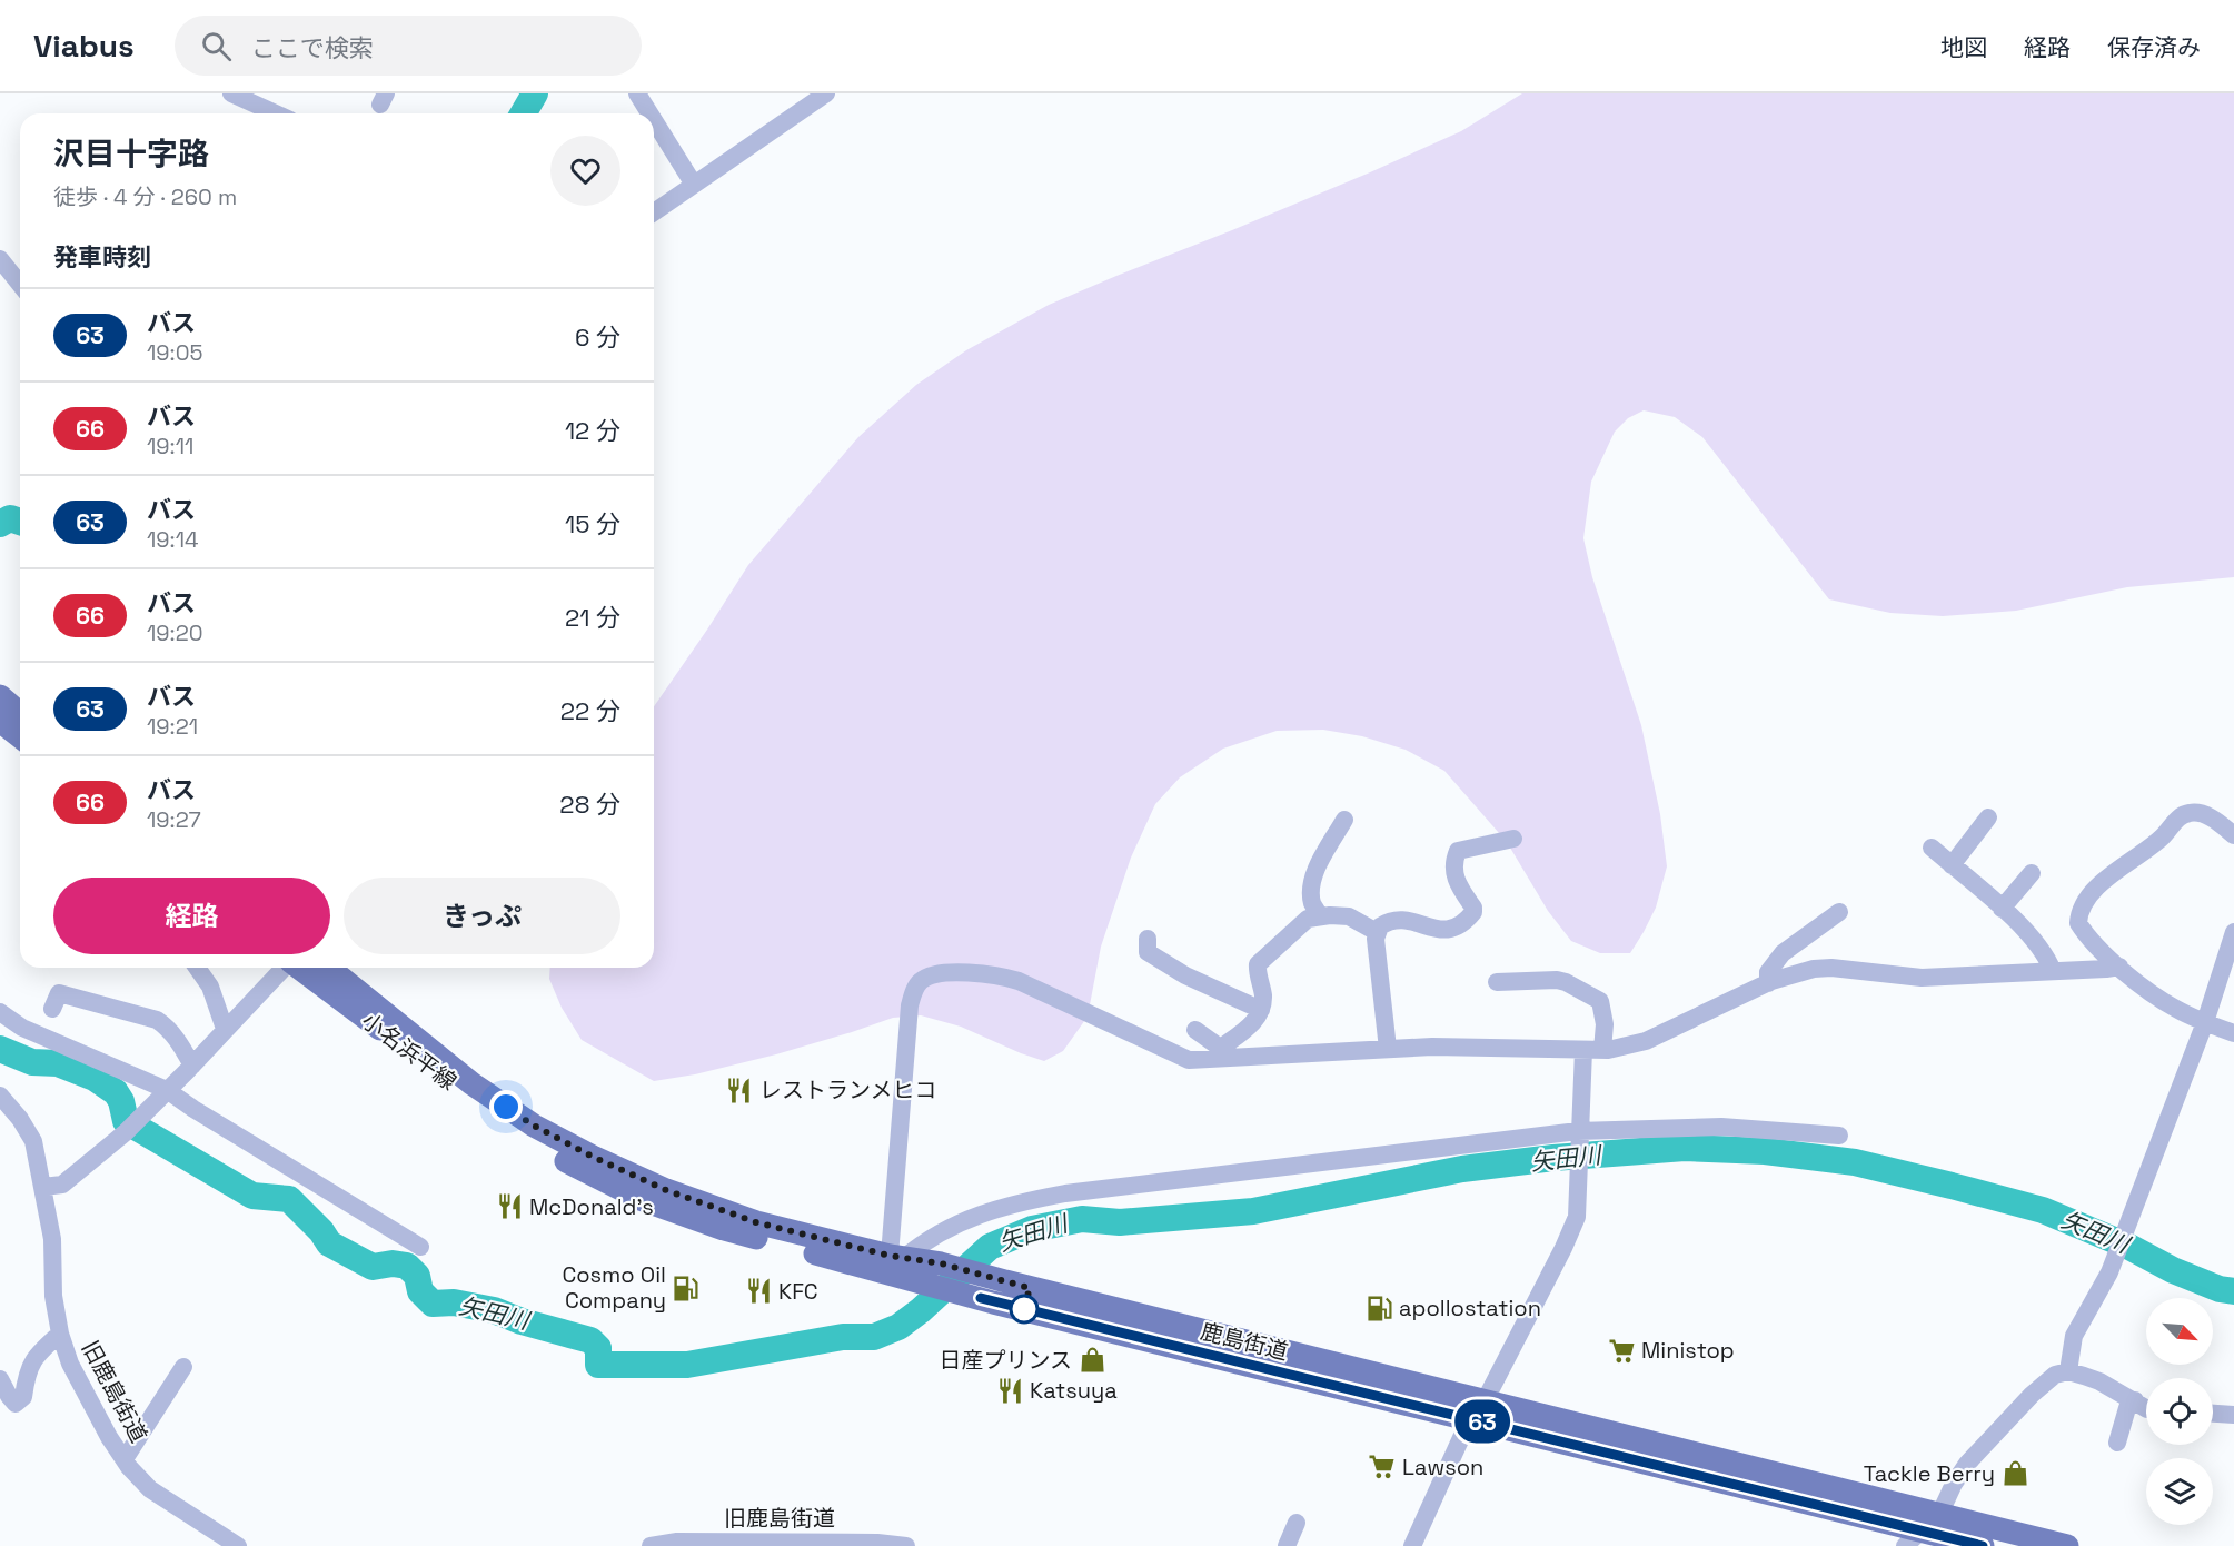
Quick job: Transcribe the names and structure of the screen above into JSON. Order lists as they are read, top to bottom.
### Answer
{
  "streets": {
    "main road": ["小名浜平線", "鹿島街道"],
    "street": ["旧鹿島街道"]
  },
  "crossings": [
    ["小名浜平線", "鹿島街道"]
  ],
  "water": ["矢田川"],
  "places": {
    "restaurant": [
      "レストランメヒコ",
      "McDonald's",
      "KFC",
      "Katsuya"
    ],
    "fuel station": ["Cosmo Oil Company", "apollostation"],
    "supermarket": ["Ministop", "Lawson"],
    "shop": ["日産プリンス", "Tackle Berry"]
  },
  "lines": ["bus line 63"],
  "north": "bottom right",
  "page": {
    "header": "Viabus",
    "search": "ここで検索",
    "nav": ["地図", "経路", "保存済み"],
    "on_map": "63",
    "heading": [
      ["沢目十字路", "徒歩 · 4 分 · 260 m"],
      "発車時刻"
    ],
    "list": [
      {
        "mark": "63",
        "name": "バス",
        "note": "19:05",
        "value": "6 分"
      },
      {
        "mark": "66",
        "name": "バス",
        "note": "19:11",
        "value": "12 分"
      },
      {
        "mark": "63",
        "name": "バス",
        "note": "19:14",
        "value": "15 分"
      },
      {
        "mark": "66",
        "name": "バス",
        "note": "19:20",
        "value": "21 分"
      },
      {
        "mark": "63",
        "name": "バス",
        "note": "19:21",
        "value": "22 分"
      },
      {
        "mark": "66",
        "name": "バス",
        "note": "19:27",
        "value": "28 分"
      }
    ],
    "buttons": ["経路", "きっぷ"]
  }
}
